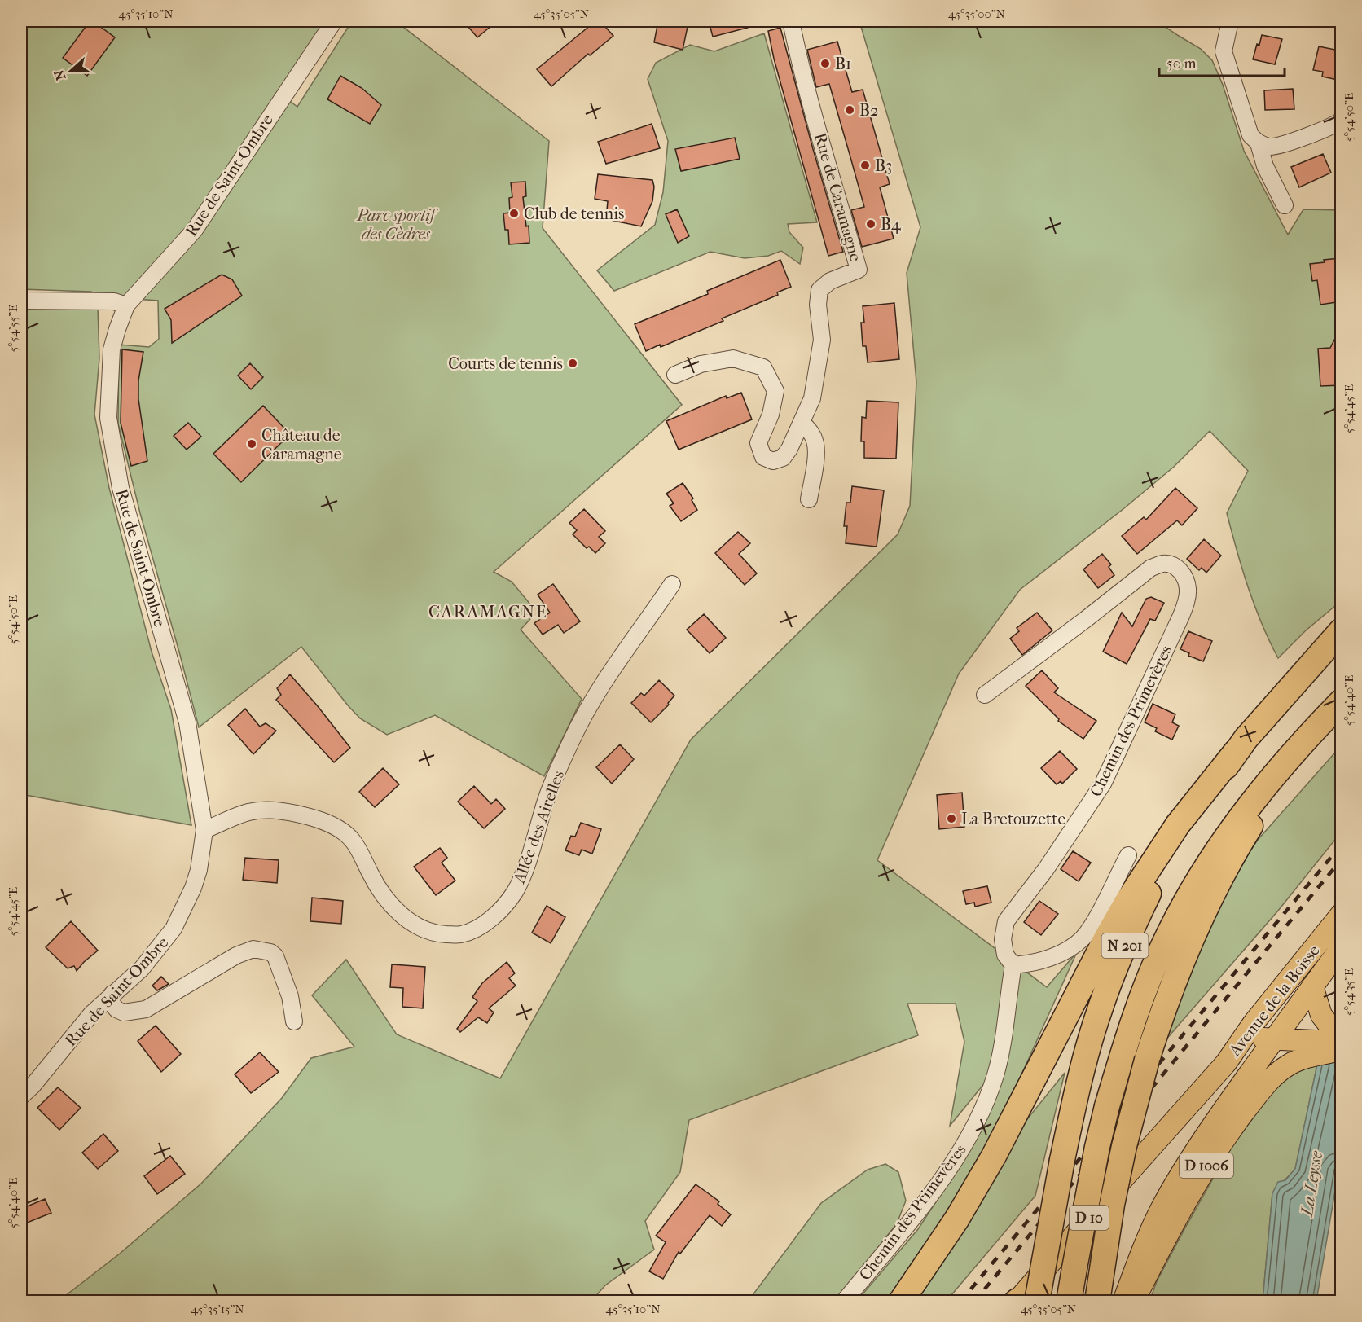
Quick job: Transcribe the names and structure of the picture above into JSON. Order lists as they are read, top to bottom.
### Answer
{
  "streets": {
    "highway": ["N 201"],
    "main road": ["Avenue de la Boisse", "D 1006", "D 10"],
    "street": [
      "Rue de Saint-Ombre",
      "Rue de Caramagne",
      "Chemin des Primevères",
      "Allée des Airelles"
    ]
  },
  "crossings": [
    ["Rue de Saint-Ombre", "Allée des Airelles"],
    ["Avenue de la Boisse", "D 10"]
  ],
  "districts": ["CARAMAGNE"],
  "water": ["La Leysse"],
  "parks": ["Parc sportif des Cèdres"],
  "places": [
    "B1",
    "B2",
    "B3",
    "Club de tennis",
    "B4",
    "Courts de tennis",
    "Château de Caramagne",
    "La Bretouzette"
  ],
  "scale_bar": "50 m",
  "north": "left",
  "coordinates": [
    "45°35'10\"N",
    "45°35'05\"N",
    "45°35'00\"N",
    "5°54'50\"E",
    "5°54'55\"E",
    "5°54'45\"E",
    "5°54'40\"E",
    "5°54'35\"E",
    "45°35'15\"N"
  ]
}
